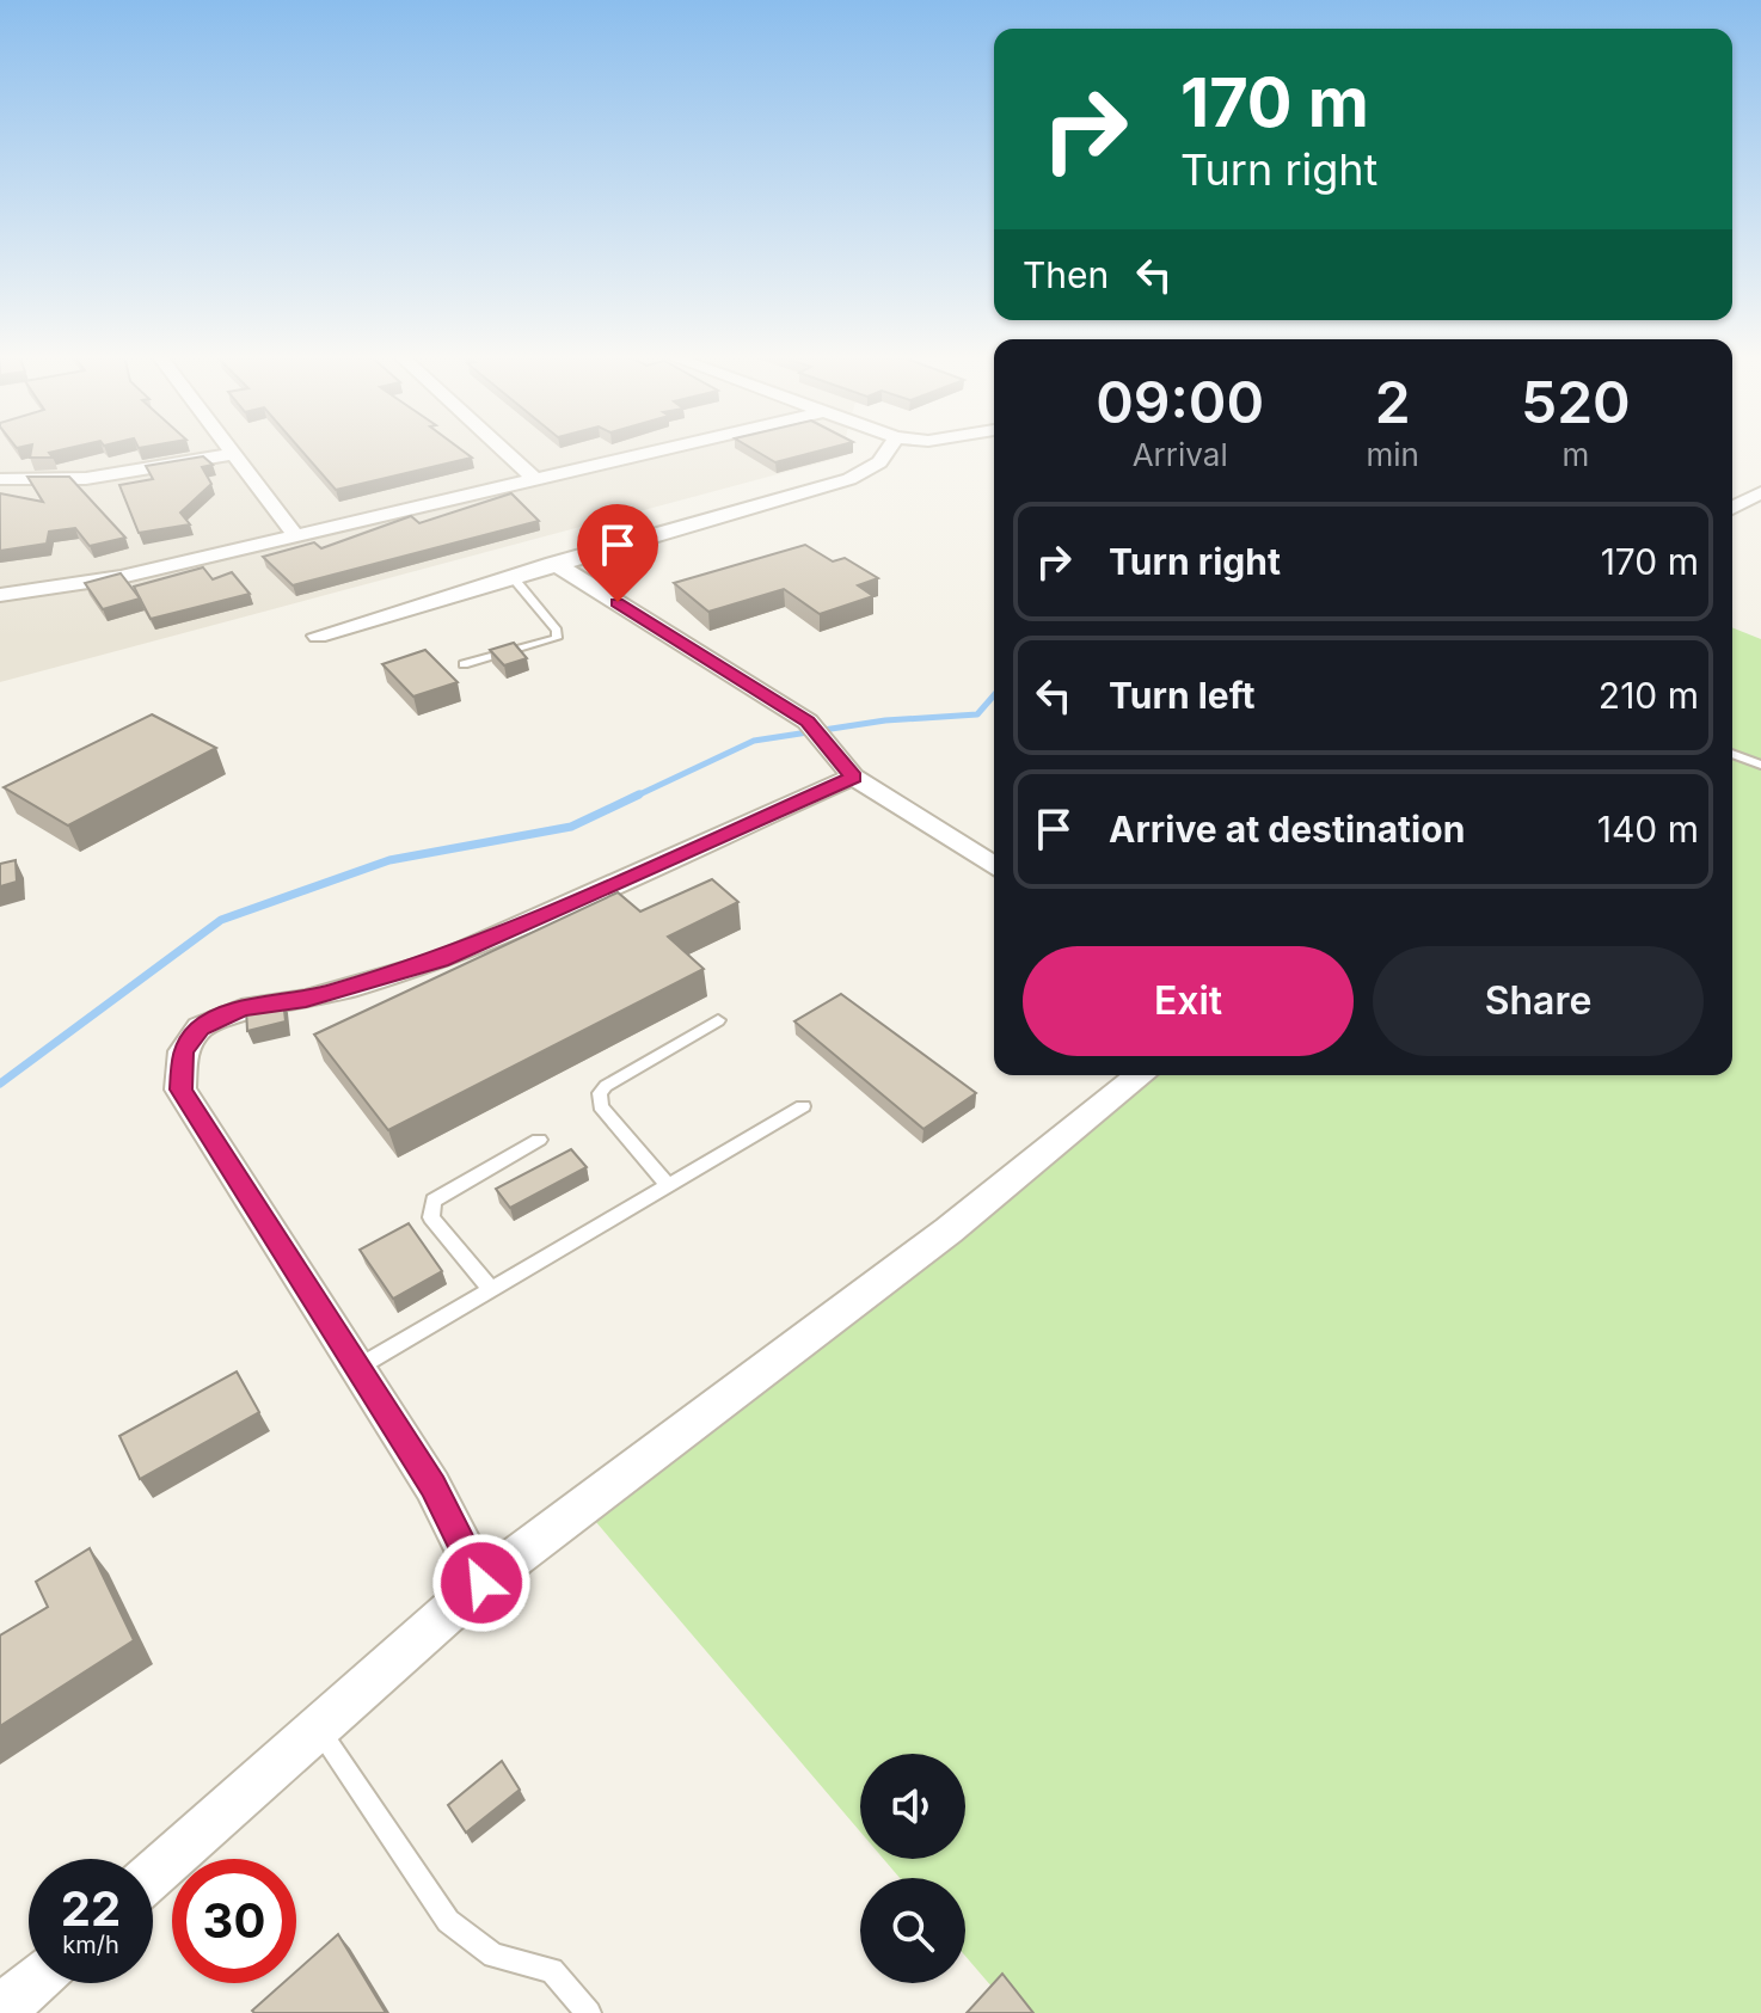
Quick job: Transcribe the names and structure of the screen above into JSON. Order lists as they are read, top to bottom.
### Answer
{
  "page": {
    "turn": ["170 m", "Turn right"],
    "then": "Then",
    "eta": [
      "09:00",
      "Arrival",
      "2",
      "min",
      "520",
      "m"
    ],
    "list": [
      {
        "name": "Turn right",
        "value": "170 m"
      },
      {
        "name": "Turn left",
        "value": "210 m"
      },
      {
        "name": "Arrive at destination",
        "value": "140 m"
      }
    ],
    "buttons": ["Exit", "Share"],
    "speed": "22 km/h",
    "limit": "30"
  }
}
